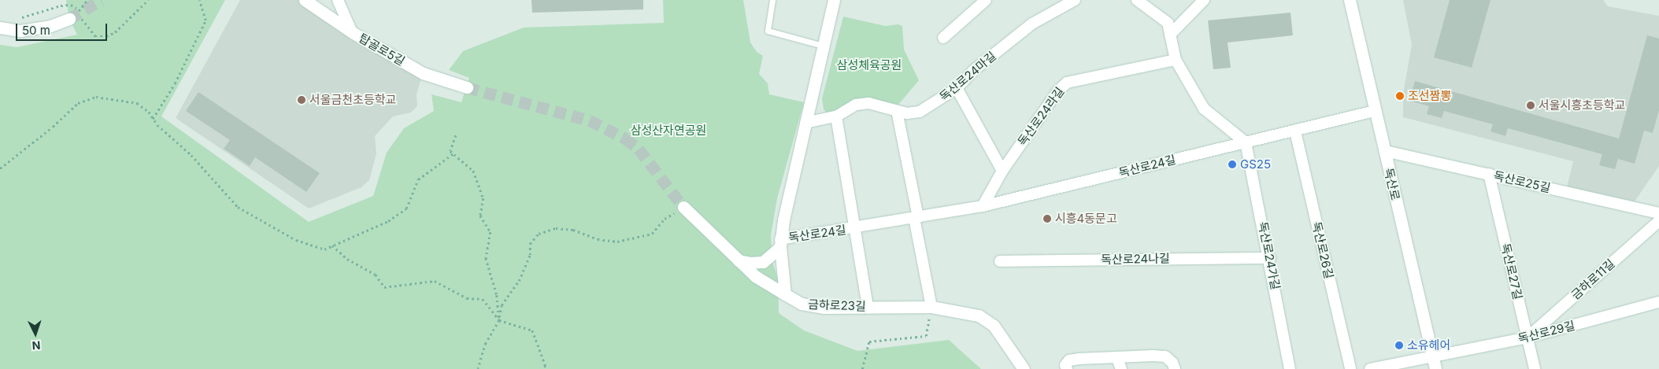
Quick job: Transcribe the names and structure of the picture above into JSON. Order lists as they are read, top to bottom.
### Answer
{
  "streets": {
    "street": [
      "탑골로5길",
      "독산로24마길",
      "독산로24라길",
      "독산로24길",
      "독산로25길",
      "독산로",
      "독산로26길",
      "독산로24가길",
      "독산로24나길",
      "독산로27길",
      "금하로11길",
      "금하로23길",
      "독산로29길"
    ]
  },
  "crossings": [
    ["독산로24마길", "독산로24길"],
    ["독산로24라길", "독산로24길"],
    ["독산로24길", "독산로"],
    ["독산로24길", "독산로26길"],
    ["독산로24길", "독산로24가길"],
    ["독산로24길", "금하로23길"],
    ["독산로25길", "독산로"],
    ["독산로25길", "독산로27길"],
    ["독산로", "독산로29길"],
    ["독산로24가길", "독산로24나길"],
    ["독산로27길", "금하로11길"],
    ["독산로27길", "독산로29길"],
    ["금하로11길", "독산로29길"]
  ],
  "parks": ["삼성체육공원", "삼성산자연공원"],
  "places": [
    "조선짬뽕",
    "서울금천초등학교",
    "서울시흥초등학교",
    "GS25",
    "시흥4동문고",
    "소유헤어"
  ],
  "scale_bar": "50 m",
  "north": "bottom"
}
